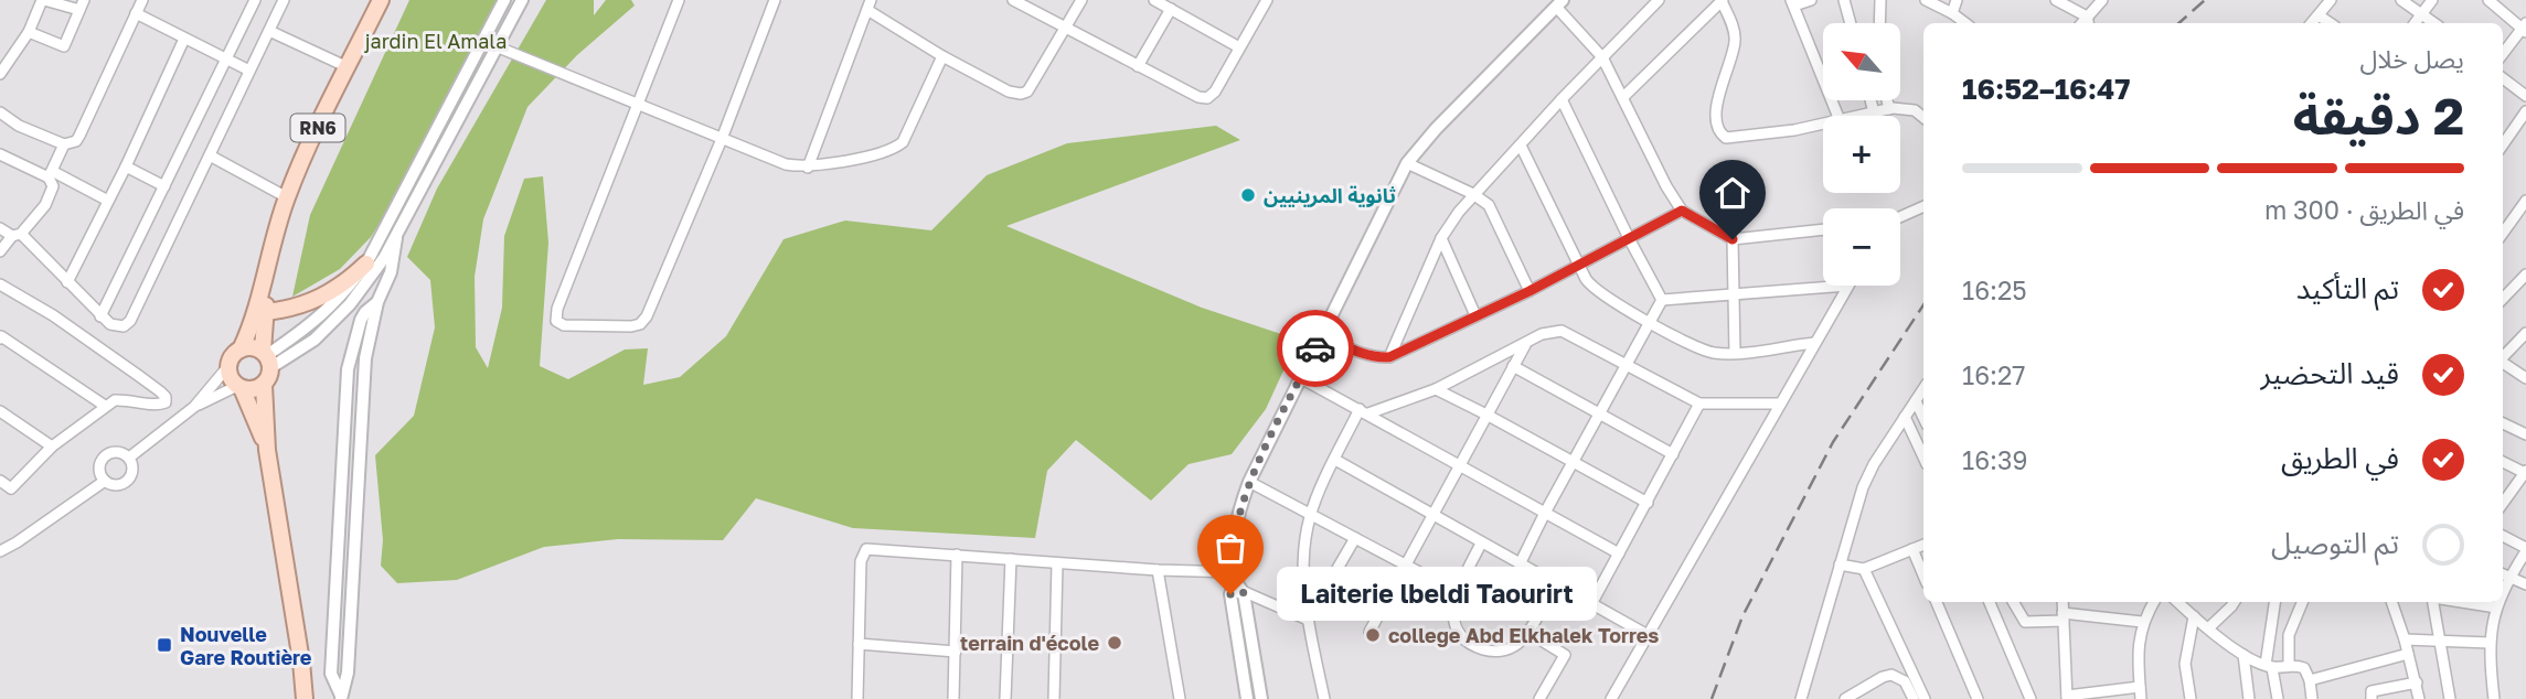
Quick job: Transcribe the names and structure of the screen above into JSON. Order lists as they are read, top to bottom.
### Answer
{
  "streets": {
    "main road": ["RN6"]
  },
  "parks": ["jardin El Amala"],
  "places": {
    "other": [
      "ثانوية المرينيين",
      "Laiterie lbeldi Taourirt",
      "college Abd Elkhalek Torres",
      "terrain d'école"
    ],
    "transit": ["Nouvelle Gare Routière"]
  },
  "north": "top left",
  "page": {
    "map_buttons": ["+", "−"],
    "heading": ["2 دقيقة", "يصل خلال", "16:47–16:52"],
    "bar": "في الطريق · 300 m",
    "list": [
      ["تم التأكيد", "16:25"],
      ["قيد التحضير", "16:27"],
      ["في الطريق", "16:39"],
      "تم التوصيل"
    ],
    "bubble": "Laiterie lbeldi Taourirt"
  }
}
